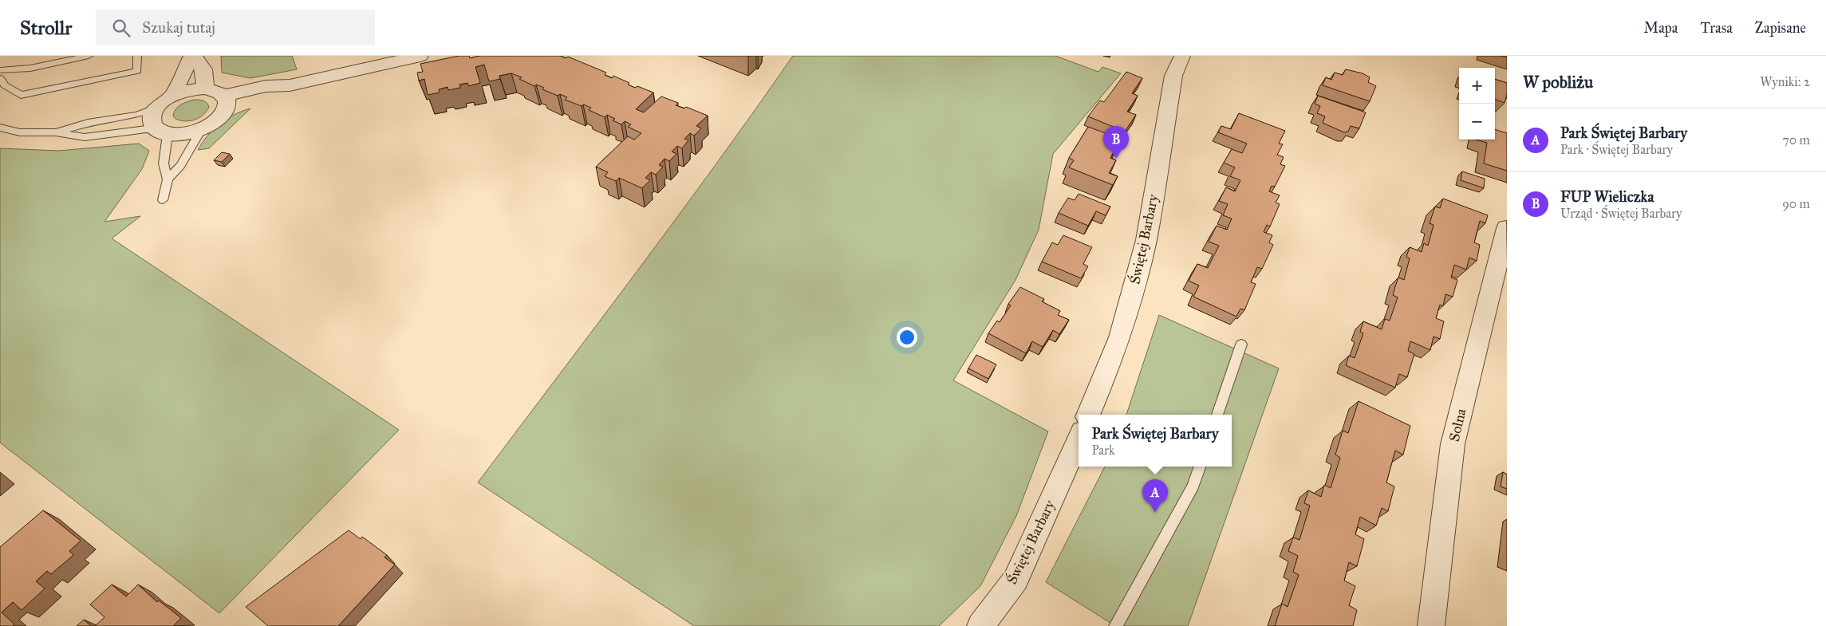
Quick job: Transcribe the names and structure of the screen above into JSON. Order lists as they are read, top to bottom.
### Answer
{
  "streets": {
    "street": ["Świętej Barbary", "Solna"]
  },
  "page": {
    "header": "Strollr",
    "search": "Szukaj tutaj",
    "nav": ["Mapa", "Trasa", "Zapisane"],
    "heading": ["W pobliżu", "Wyniki: 2"],
    "map_buttons": ["+", "−"],
    "list": [
      {
        "mark": "A",
        "name": "Park Świętej Barbary",
        "note": "Park · Świętej Barbary",
        "value": "70 m"
      },
      {
        "mark": "B",
        "name": "FUP Wieliczka",
        "note": "Urząd · Świętej Barbary",
        "value": "90 m"
      }
    ],
    "pins": ["B", "A"],
    "popup": ["Park Świętej Barbary", "Park"]
  }
}
